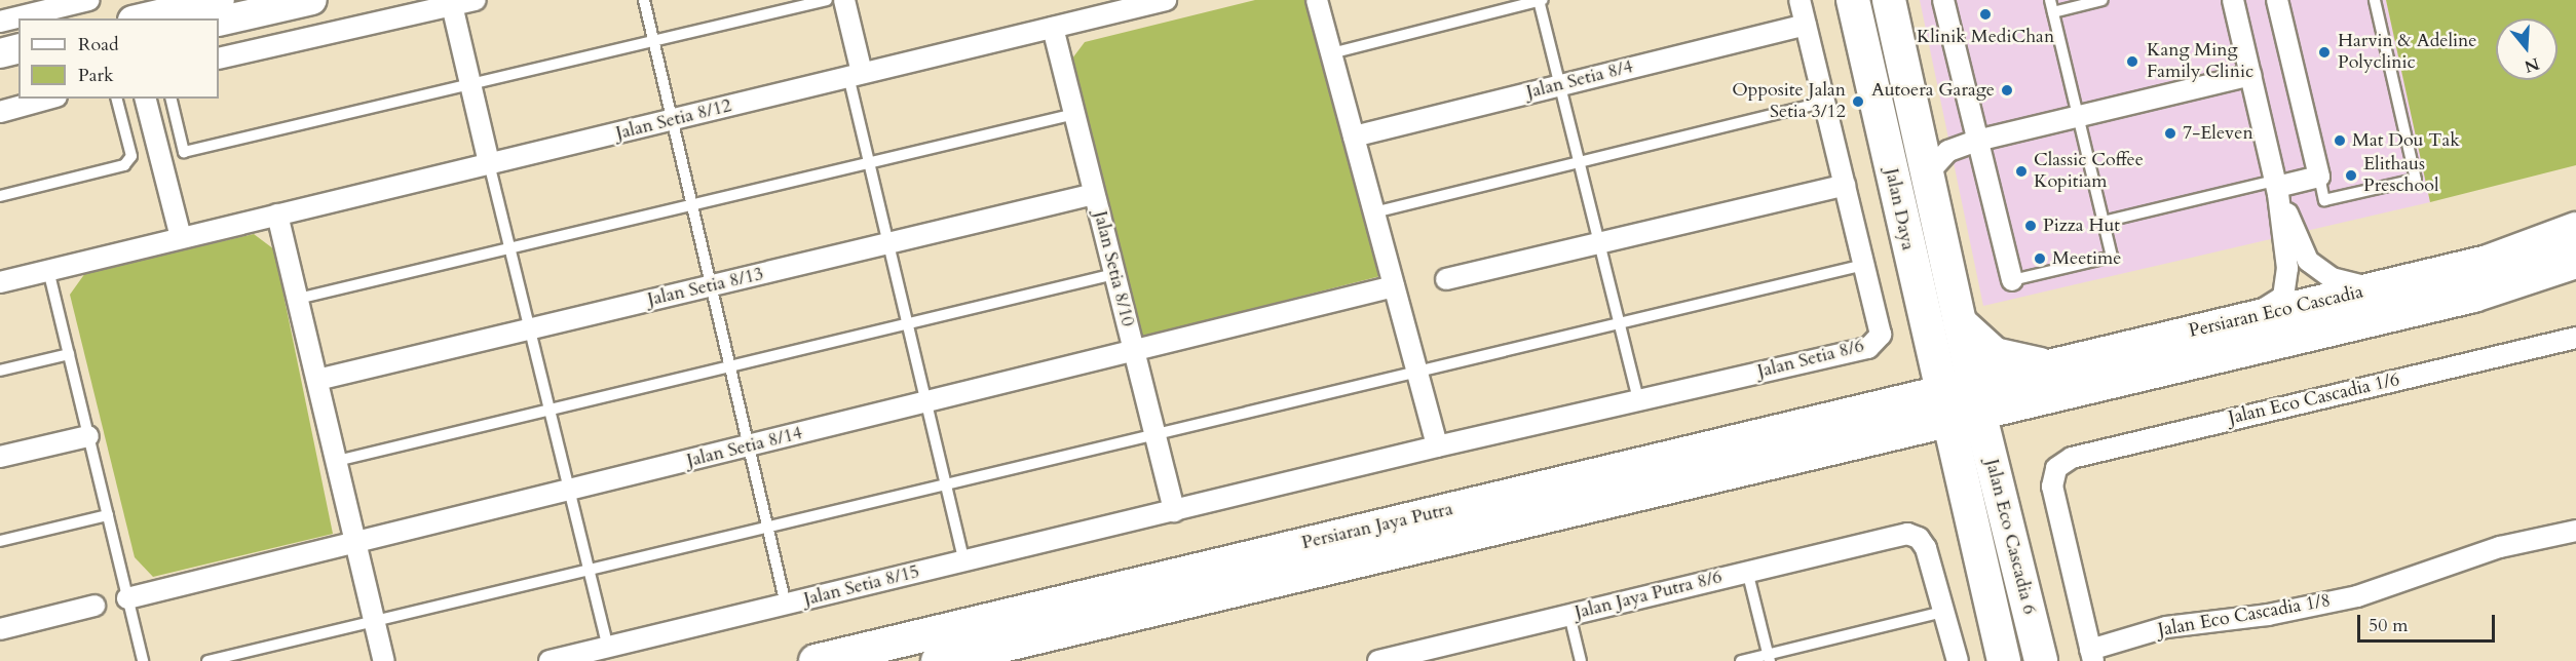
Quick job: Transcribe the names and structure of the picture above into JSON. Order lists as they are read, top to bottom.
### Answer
{
  "streets": {
    "main road": [
      "Jalan Daya",
      "Persiaran Eco Cascadia",
      "Persiaran Jaya Putra",
      "Jalan Eco Cascadia 6"
    ],
    "street": [
      "Jalan Setia 8/4",
      "Jalan Setia 8/12",
      "Jalan Setia 8/10",
      "Jalan Setia 8/13",
      "Jalan Setia 8/6",
      "Jalan Eco Cascadia 1/6",
      "Jalan Setia 8/14",
      "Jalan Setia 8/15",
      "Jalan Jaya Putra 8/6",
      "Jalan Eco Cascadia 1/8"
    ]
  },
  "crossings": [
    ["Jalan Setia 8/4", "Jalan Setia 8/6"],
    ["Jalan Setia 8/12", "Jalan Setia 8/10"],
    ["Jalan Daya", "Persiaran Eco Cascadia"],
    ["Jalan Daya", "Persiaran Jaya Putra"],
    ["Jalan Daya", "Jalan Eco Cascadia 6"],
    ["Jalan Setia 8/10", "Jalan Setia 8/13"],
    ["Jalan Setia 8/10", "Jalan Setia 8/6"],
    ["Jalan Setia 8/10", "Jalan Setia 8/14"],
    ["Jalan Setia 8/10", "Jalan Setia 8/15"],
    ["Persiaran Eco Cascadia", "Persiaran Jaya Putra"],
    ["Persiaran Eco Cascadia", "Jalan Eco Cascadia 6"],
    ["Jalan Setia 8/6", "Jalan Setia 8/15"],
    ["Jalan Eco Cascadia 1/6", "Jalan Eco Cascadia 1/8"],
    ["Persiaran Jaya Putra", "Jalan Eco Cascadia 6"]
  ],
  "places": [
    "Klinik MediChan",
    "Harvin & Adeline Polyclinic",
    "Kang Ming Family Clinic",
    "Autoera Garage",
    "Opposite Jalan Setia 3/12",
    "7-Eleven",
    "Mat Dou Tak",
    "Classic Coffee Kopitiam",
    "Elithaus Preschool",
    "Pizza Hut",
    "Meetime"
  ],
  "legend": ["Road", "Park"],
  "scale_bar": "50 m",
  "north": "bottom"
}
